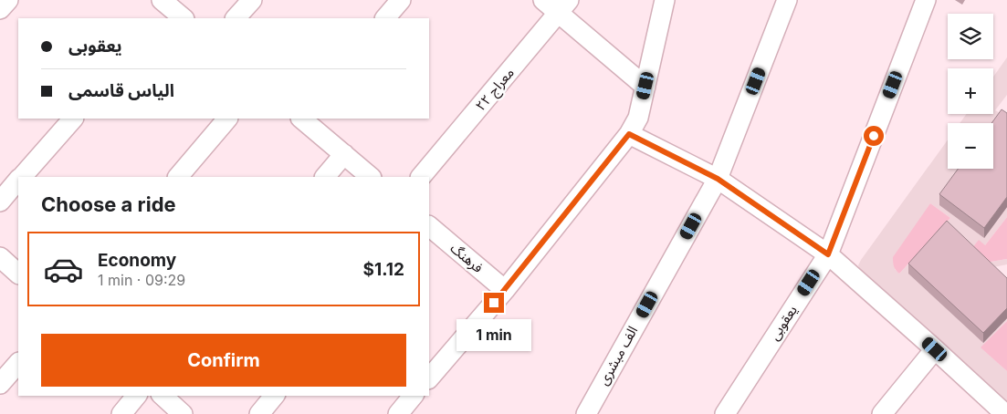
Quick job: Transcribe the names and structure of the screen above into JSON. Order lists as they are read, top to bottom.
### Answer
{
  "streets": {
    "street": [
      "معراج ۲۲",
      "فرهنگ",
      "یعقوبی",
      "الف مبشری"
    ]
  },
  "page": {
    "map_buttons": ["+", "−"],
    "banner": ["یعقوبی", "الیاس قاسمی"],
    "heading": "Choose a ride",
    "list": [
      {
        "name": "Economy",
        "note": "1 min · 09:29",
        "value": "$1.12"
      }
    ],
    "bubble": "1 min",
    "buttons": "Confirm"
  }
}
